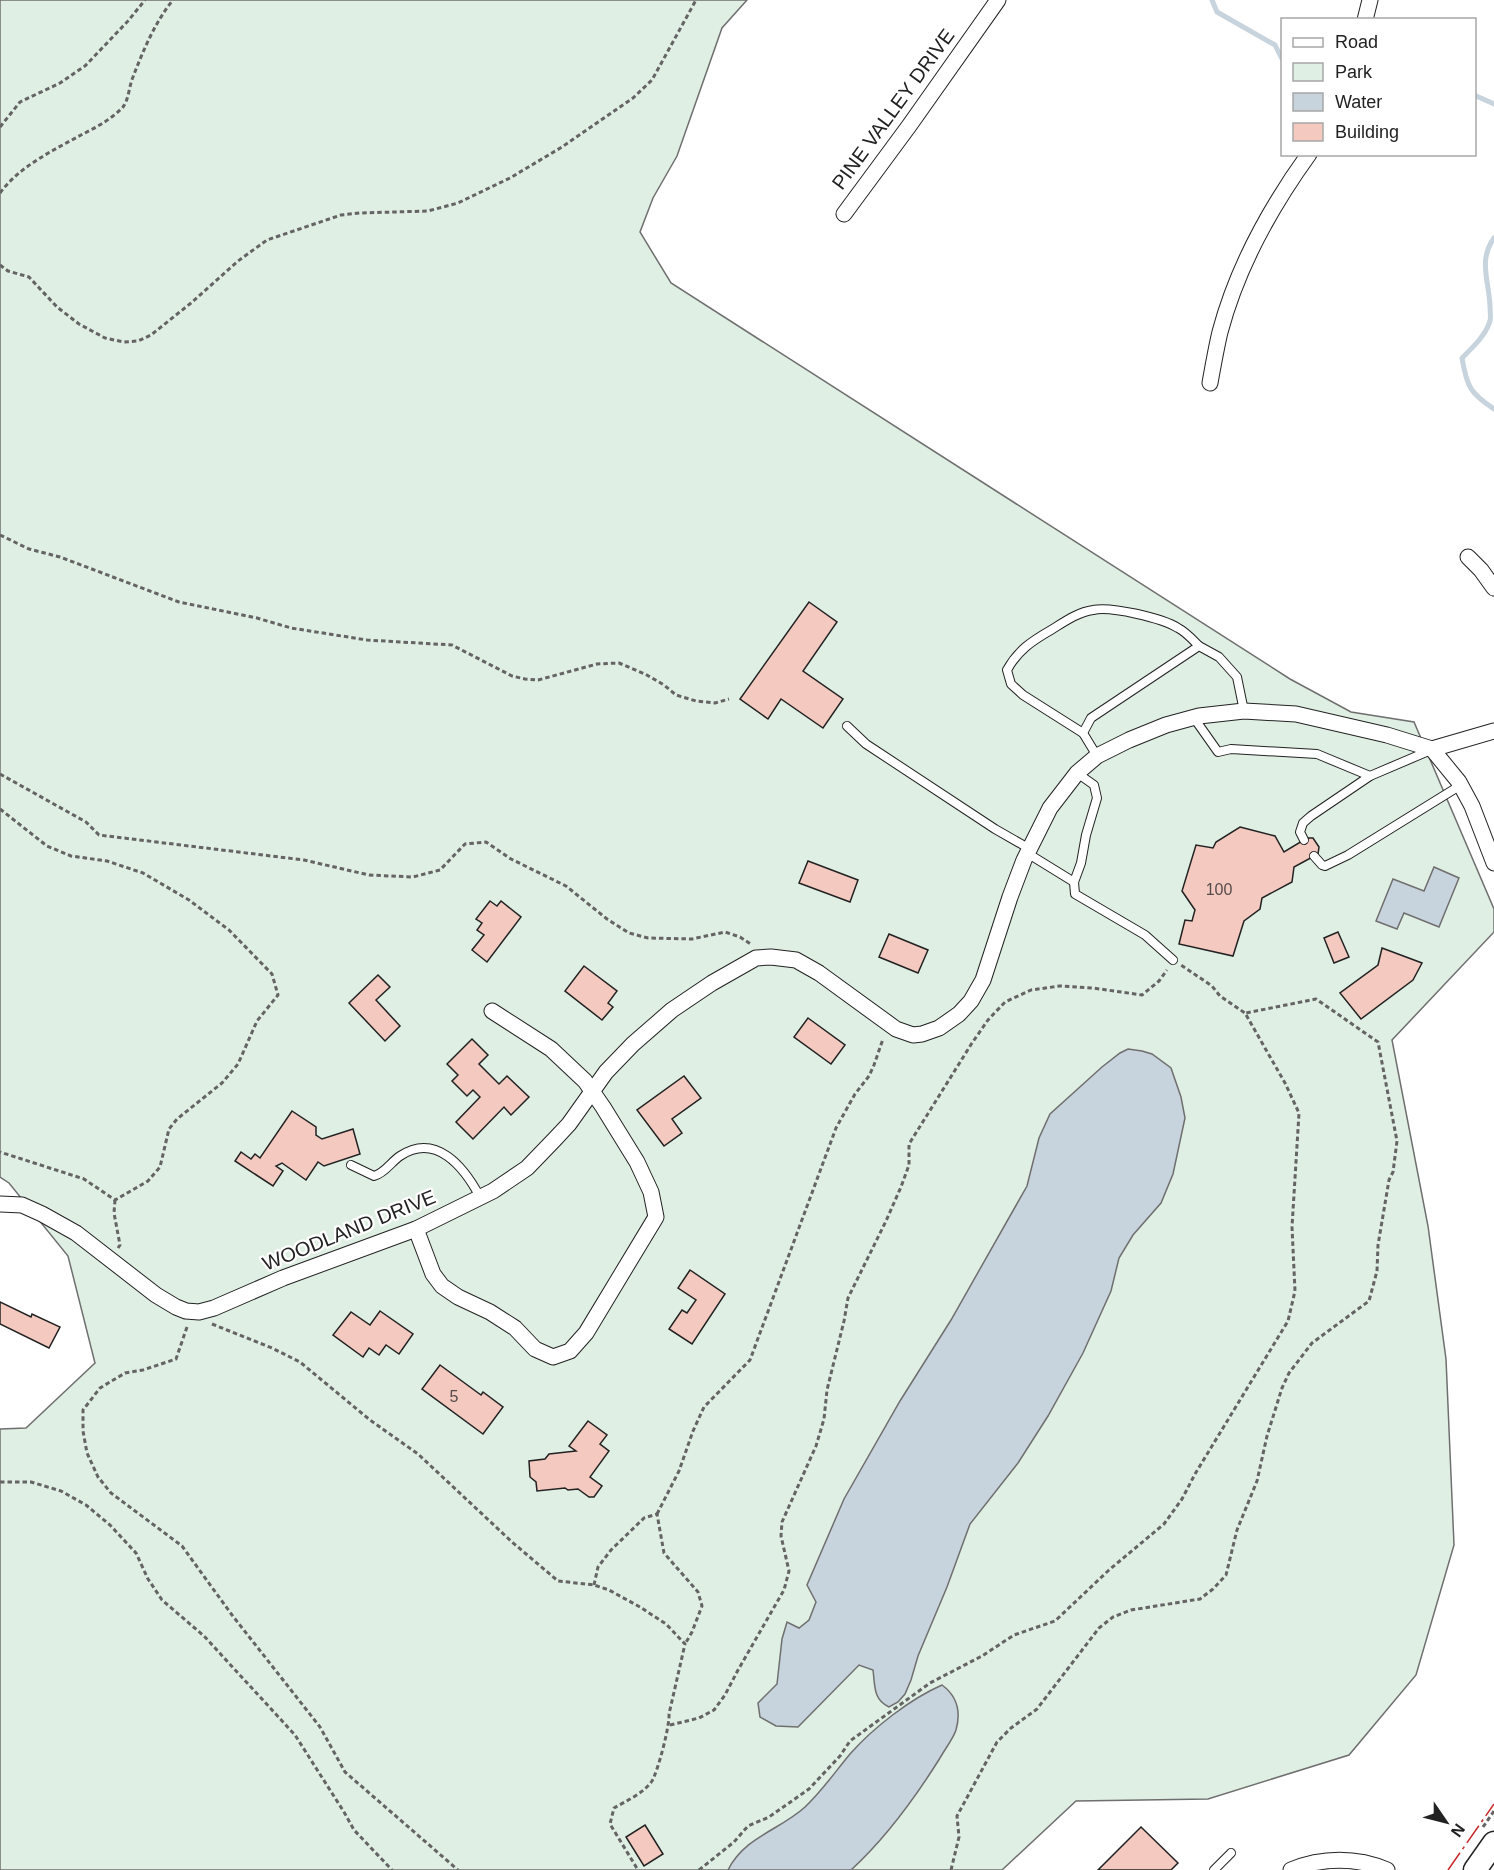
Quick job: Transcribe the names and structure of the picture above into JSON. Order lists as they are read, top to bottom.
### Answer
{
  "streets": {
    "street": ["PINE VALLEY DRIVE", "WOODLAND DRIVE"]
  },
  "house_numbers": ["100", "5"],
  "legend": [
    "Road",
    "Park",
    "Water",
    "Building"
  ],
  "north": "bottom right"
}
